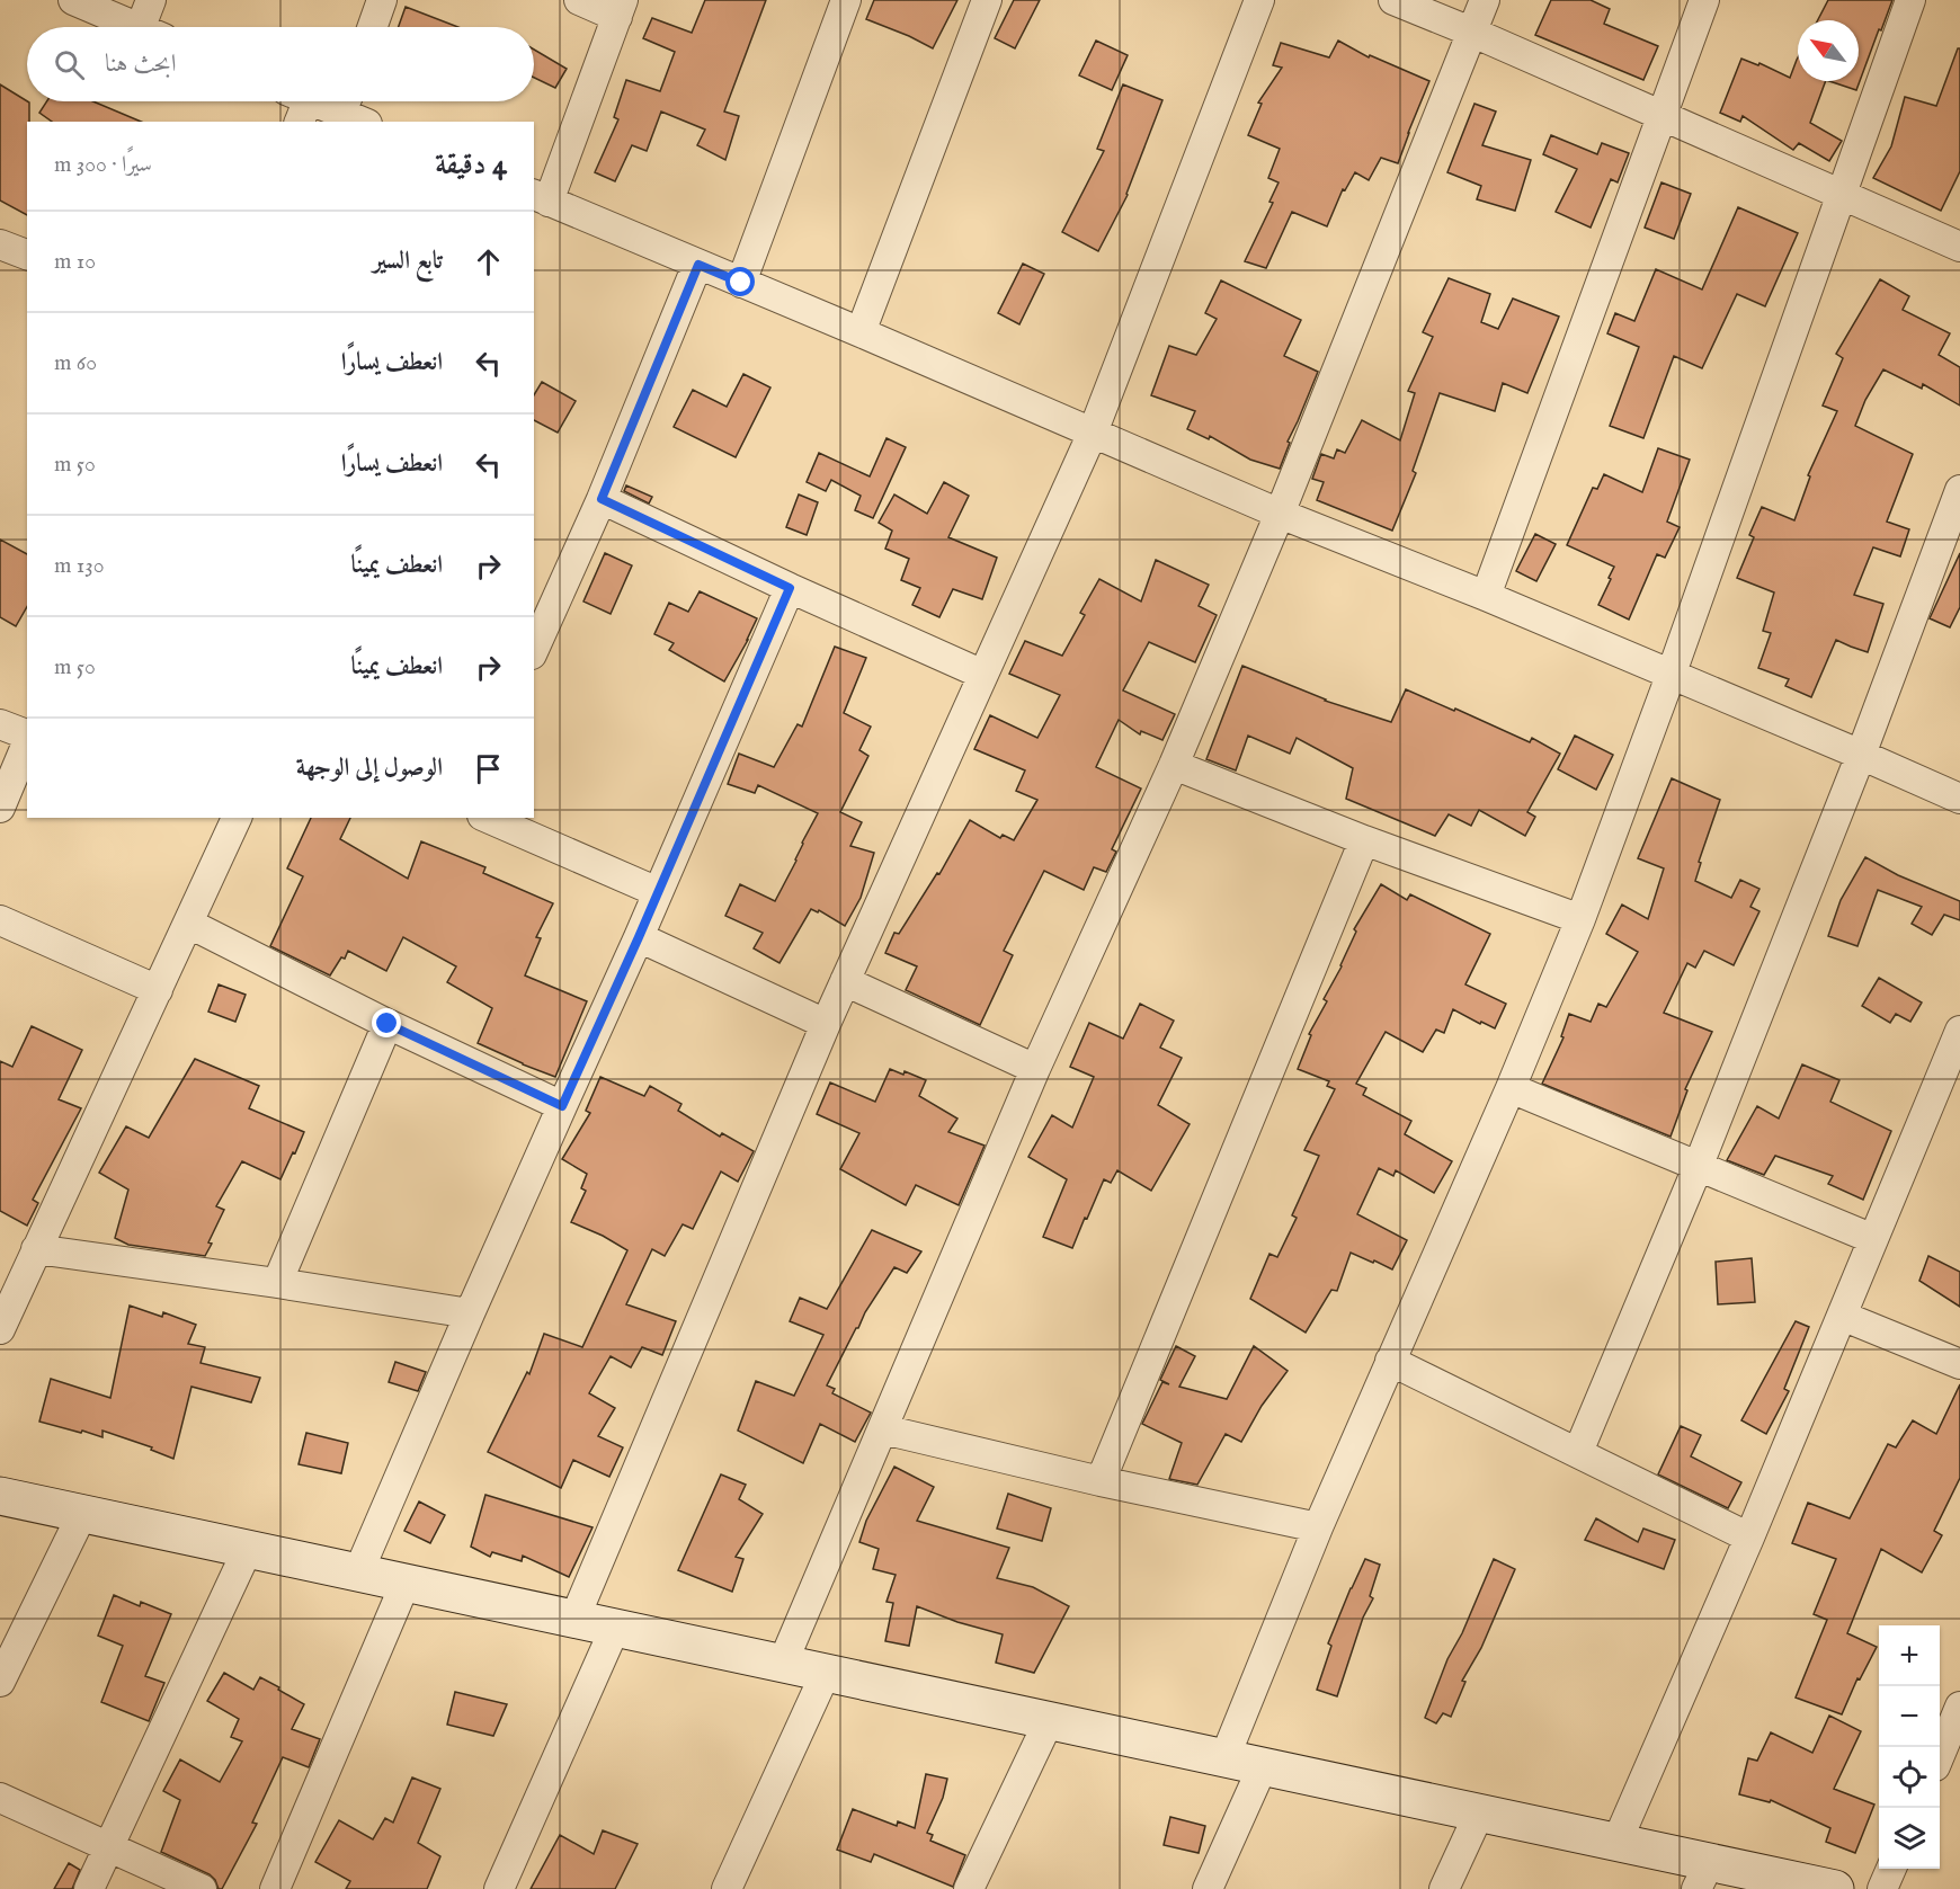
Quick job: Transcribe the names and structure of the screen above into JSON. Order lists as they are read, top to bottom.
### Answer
{
  "north": "top left",
  "page": {
    "search": "ابحث هنا",
    "heading": ["4 دقيقة", "سيرًا · 300 m"],
    "list": [
      ["تابع السير", "10 m"],
      ["انعطف يسارًا", "60 m"],
      ["انعطف يسارًا", "50 m"],
      ["انعطف يمينًا", "130 m"],
      ["انعطف يمينًا", "50 m"],
      "الوصول إلى الوجهة"
    ],
    "map_buttons": ["+", "−"]
  }
}
